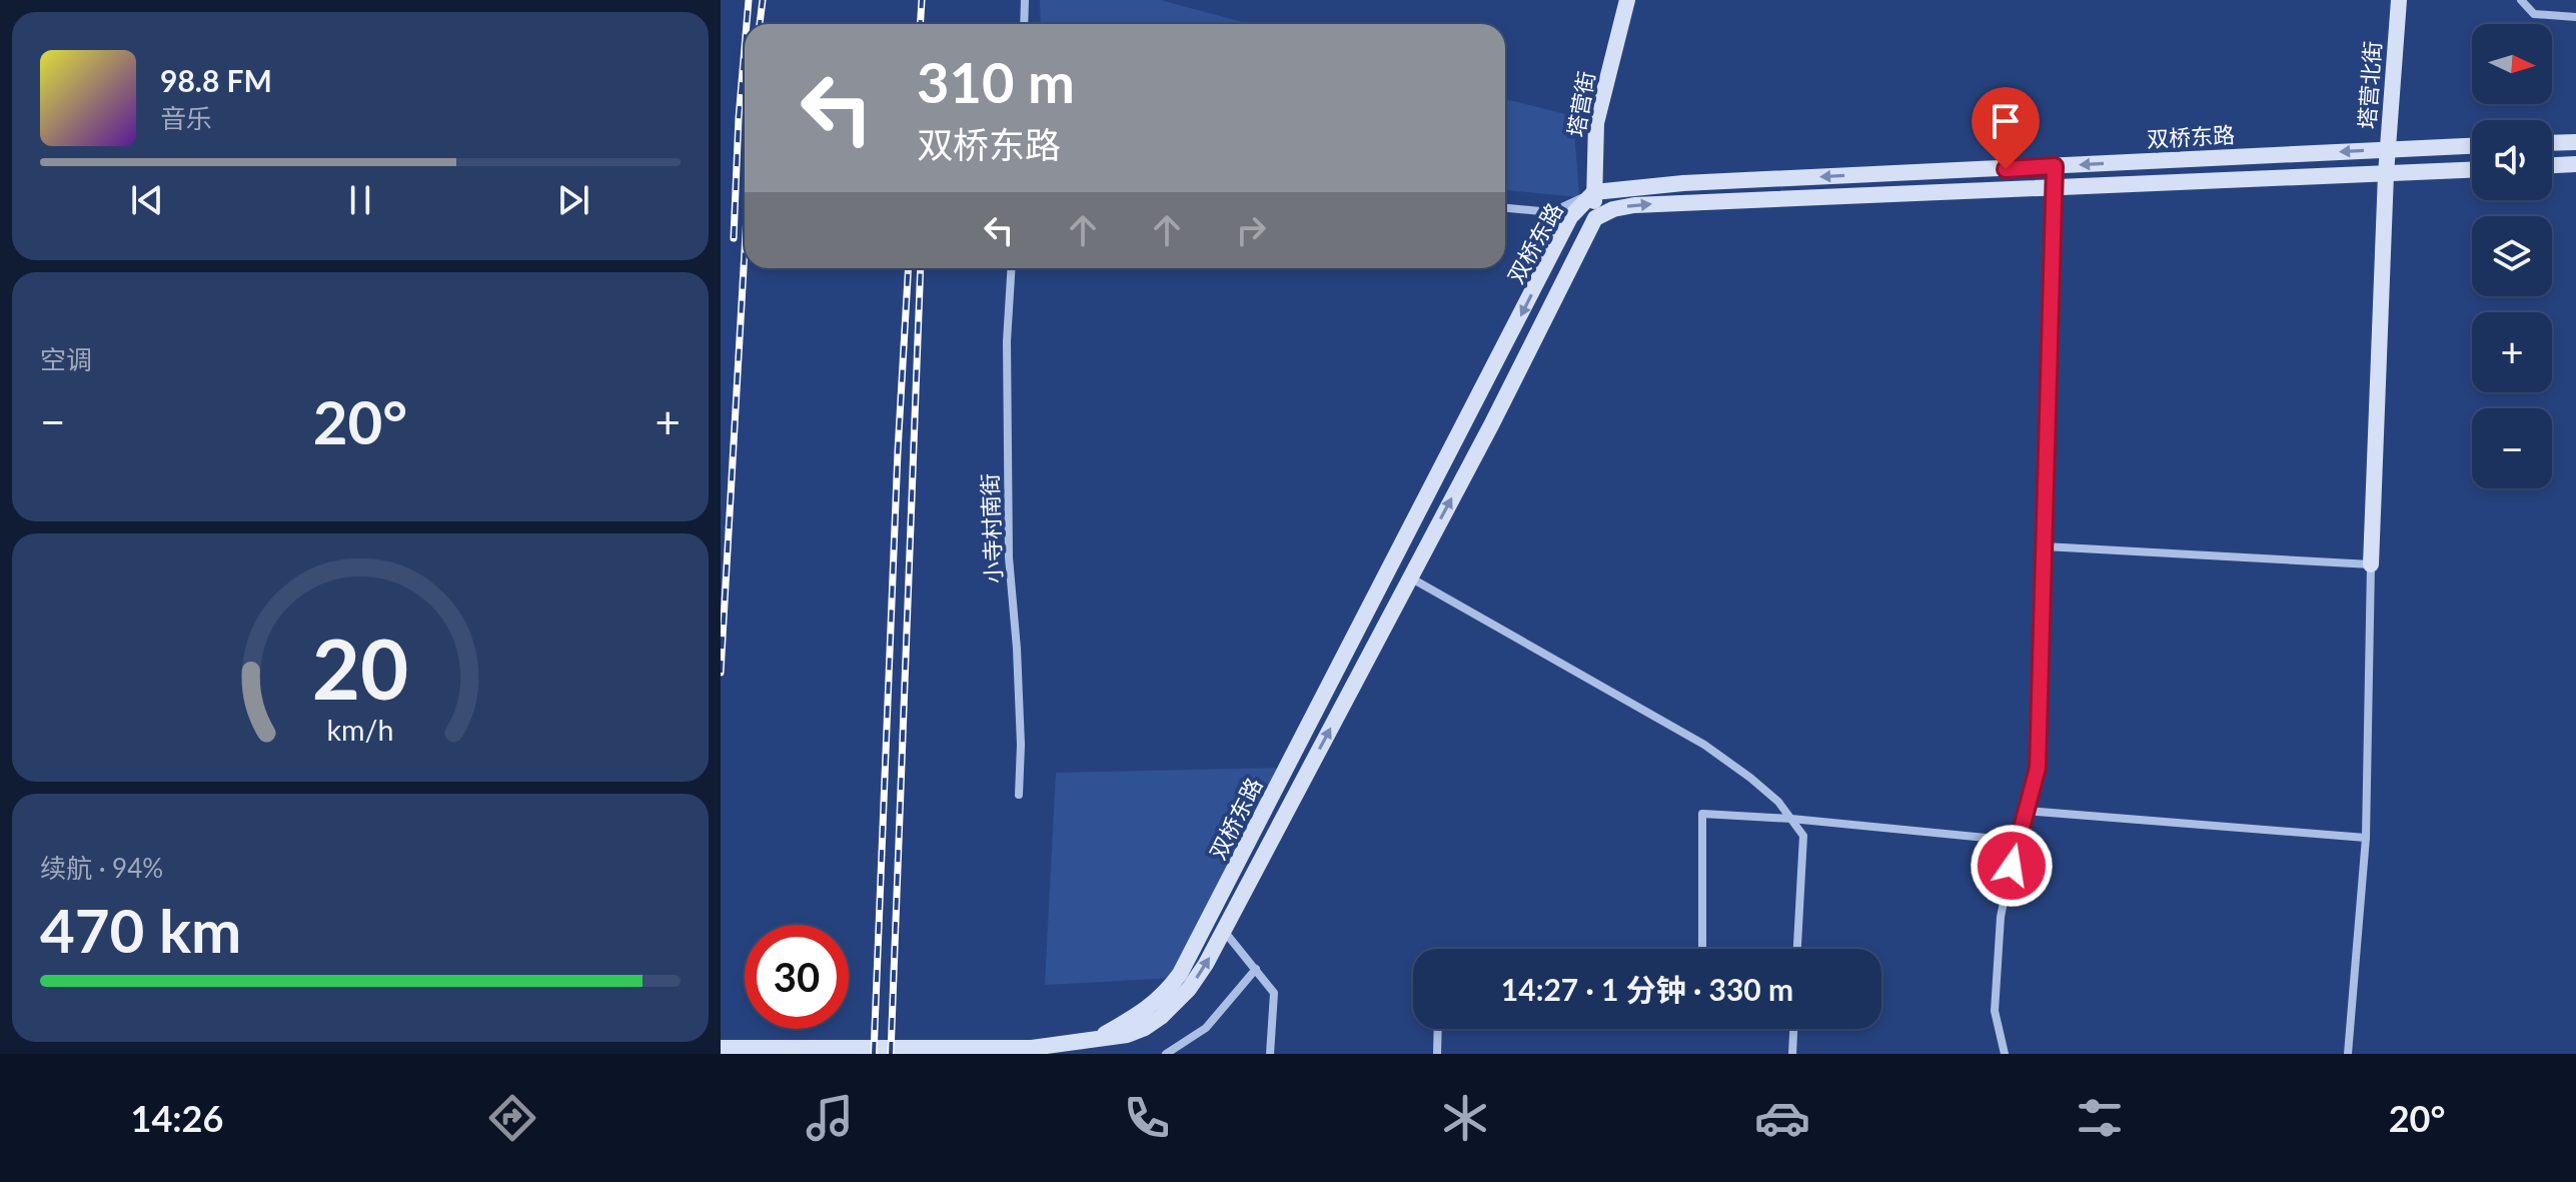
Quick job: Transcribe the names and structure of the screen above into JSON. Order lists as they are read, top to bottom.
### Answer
{
  "streets": {
    "street": [
      "塔营北街",
      "塔营街",
      "双桥东路",
      "小寺村南街"
    ]
  },
  "crossings": [
    ["塔营北街", "双桥东路"],
    ["塔营街", "双桥东路"]
  ],
  "north": "right",
  "page": {
    "map_buttons": ["+", "−"],
    "turn": ["310 m", "双桥东路"],
    "song": ["98.8 FM", "音乐"],
    "tile": [
      "空调",
      ["续航 · 94%", "470 km"]
    ],
    "heat": ["−", "20°", "+"],
    "limit": "30",
    "trip": "14:27 · 1 分钟 · 330 m",
    "tabs": ["14:26", "20°"],
    "gauge": ["20", "km/h"]
  }
}
